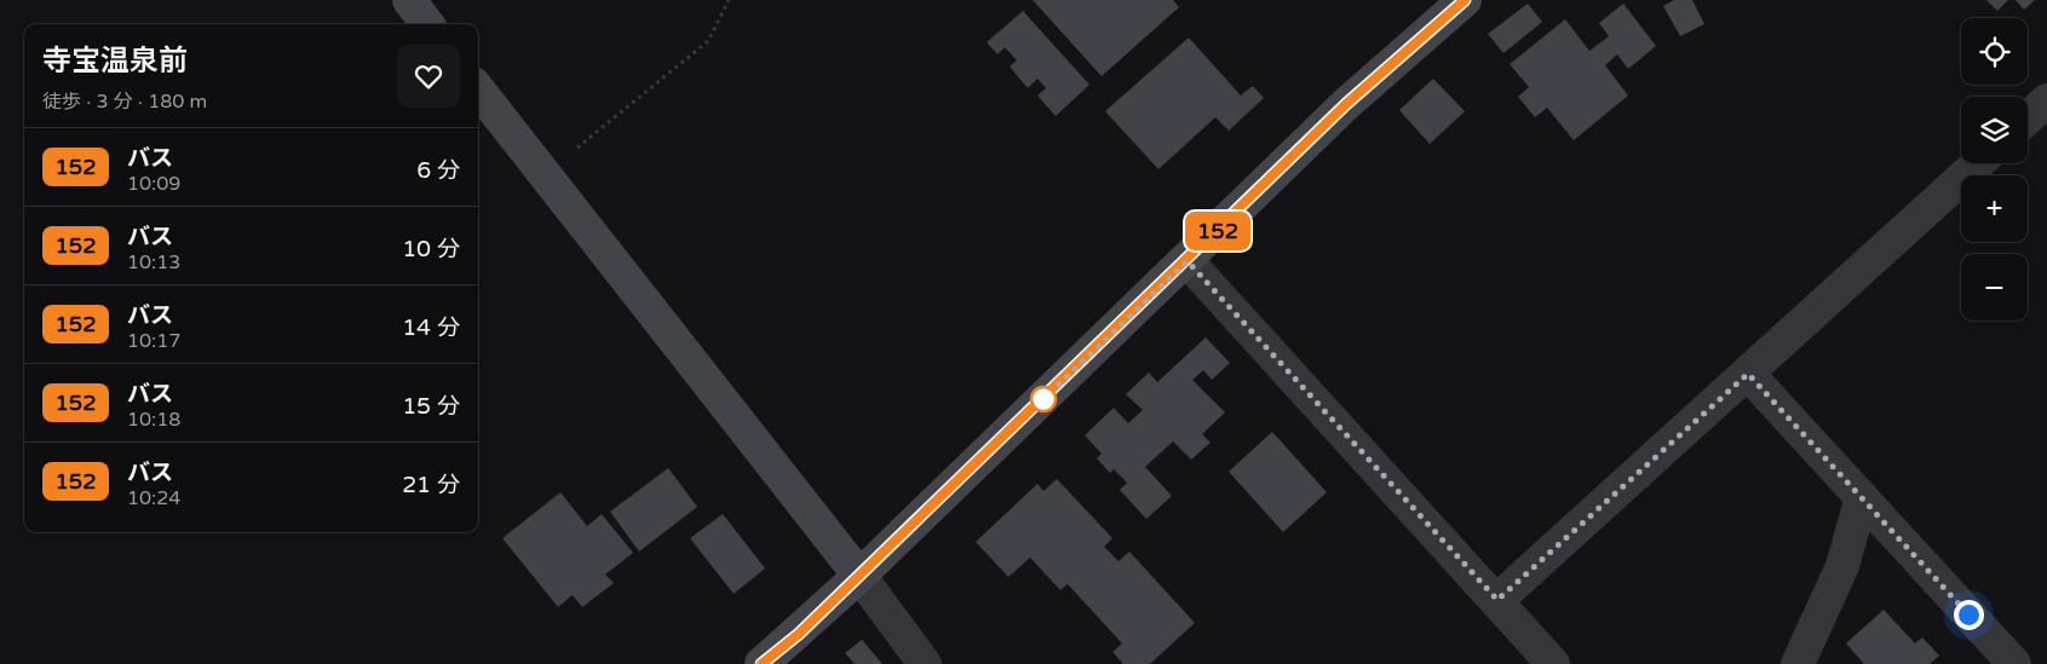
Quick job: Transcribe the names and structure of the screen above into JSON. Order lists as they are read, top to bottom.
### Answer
{
  "lines": ["bus line 152"],
  "page": {
    "on_map": "152",
    "map_buttons": ["+", "−"],
    "heading": ["寺宝温泉前", "徒歩 · 3 分 · 180 m"],
    "list": [
      {
        "mark": "152",
        "name": "バス",
        "note": "10:09",
        "value": "6 分"
      },
      {
        "mark": "152",
        "name": "バス",
        "note": "10:13",
        "value": "10 分"
      },
      {
        "mark": "152",
        "name": "バス",
        "note": "10:17",
        "value": "14 分"
      },
      {
        "mark": "152",
        "name": "バス",
        "note": "10:18",
        "value": "15 分"
      },
      {
        "mark": "152",
        "name": "バス",
        "note": "10:24",
        "value": "21 分"
      }
    ]
  }
}
